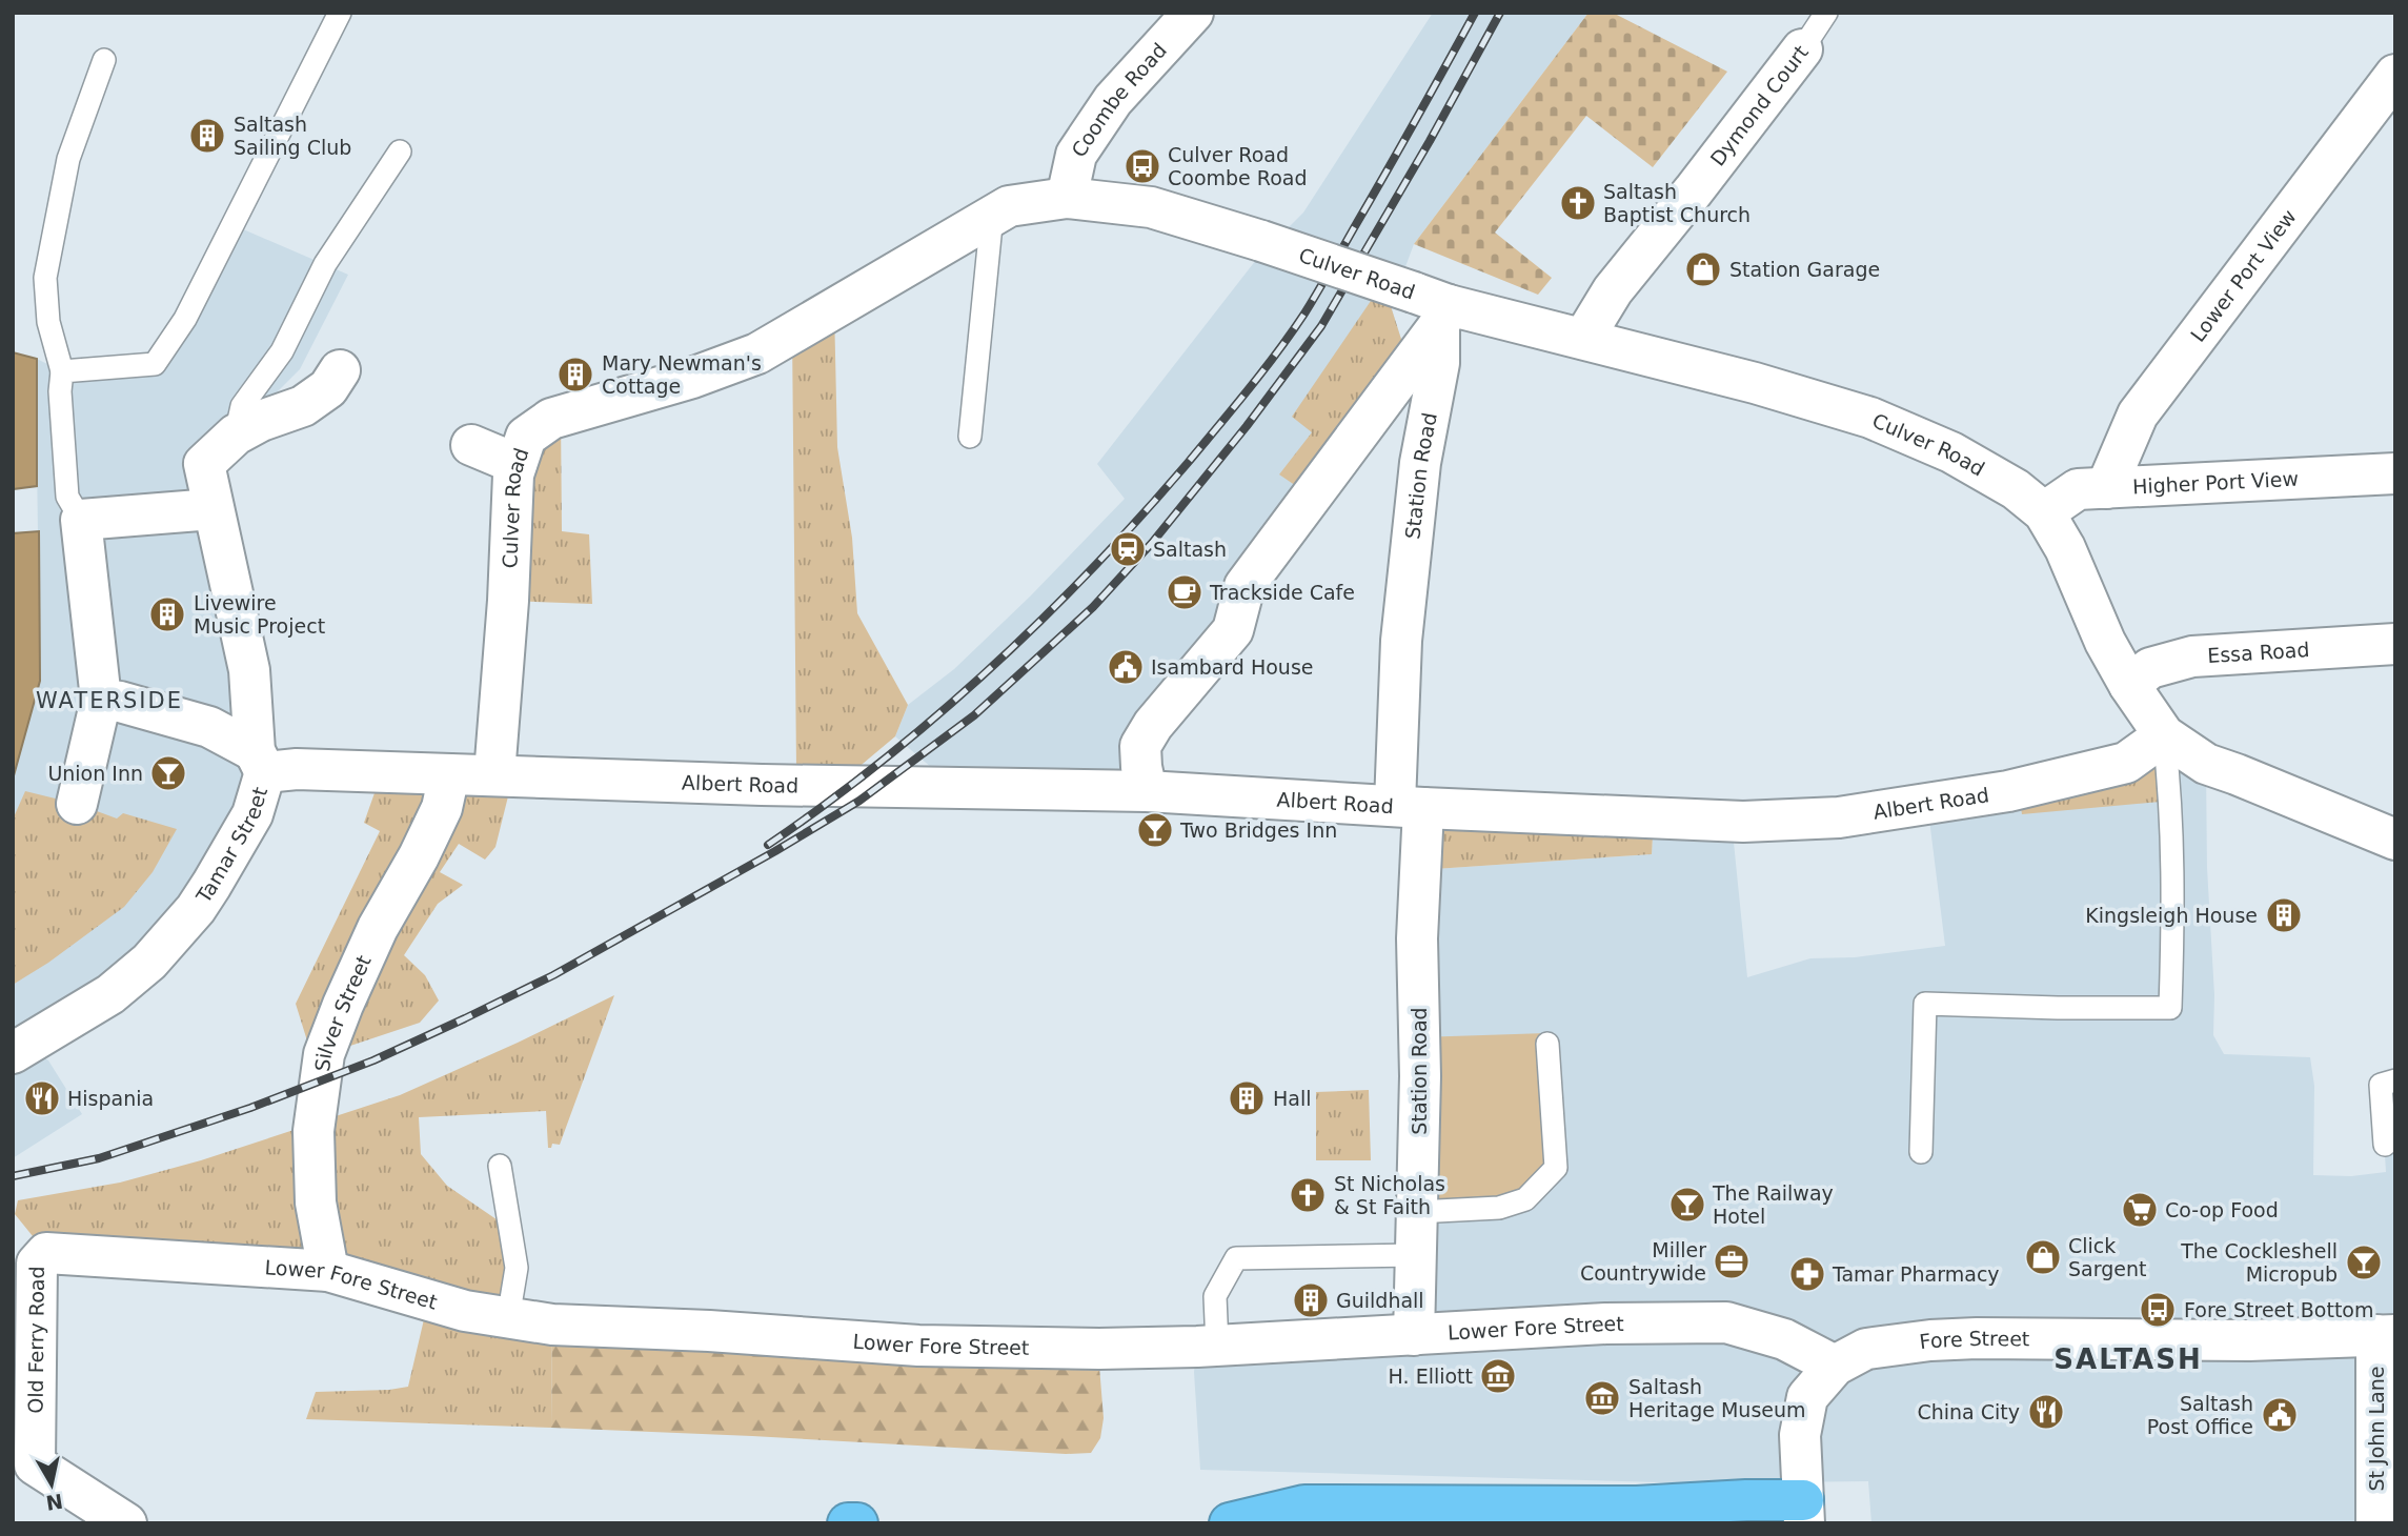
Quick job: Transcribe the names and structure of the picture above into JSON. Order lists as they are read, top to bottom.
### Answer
{
  "streets": {
    "street": [
      "Coombe Road",
      "Dymond Court",
      "Culver Road",
      "Lower Port View",
      "Station Road",
      "Higher Port View",
      "Essa Road",
      "Albert Road",
      "Tamar Street",
      "Silver Street",
      "Lower Fore Street",
      "Old Ferry Road",
      "Fore Street",
      "St John Lane"
    ]
  },
  "crossings": [
    ["Coombe Road", "Culver Road"],
    ["Dymond Court", "Culver Road"],
    ["Culver Road", "Station Road"],
    ["Culver Road", "Higher Port View"],
    ["Culver Road", "Essa Road"],
    ["Culver Road", "Albert Road"],
    ["Culver Road", "Tamar Street"],
    ["Lower Port View", "Higher Port View"],
    ["Station Road", "Albert Road"],
    ["Station Road", "Lower Fore Street"],
    ["Albert Road", "Tamar Street"],
    ["Tamar Street", "Silver Street"],
    ["Silver Street", "Lower Fore Street"],
    ["Lower Fore Street", "Old Ferry Road"],
    ["Lower Fore Street", "Fore Street"],
    ["Fore Street", "St John Lane"]
  ],
  "districts": ["WATERSIDE", "SALTASH"],
  "places": {
    "building": [
      "Saltash Sailing Club",
      "Mary Newman's Cottage",
      "Livewire Music Project",
      "Kingsleigh House",
      "Hall",
      "Guildhall"
    ],
    "bus stop": ["Culver Road Coombe Road", "Fore Street Bottom"],
    "church": ["Saltash Baptist Church", "St Nicholas & St Faith"],
    "shop": ["Station Garage", "Click Sargent"],
    "station": ["Saltash"],
    "cafe": ["Trackside Cafe"],
    "public building": ["Isambard House", "Saltash Post Office"],
    "bar": [
      "Union Inn",
      "Two Bridges Inn",
      "The Railway Hotel",
      "The Cockleshell Micropub"
    ],
    "restaurant": ["Hispania", "China City"],
    "supermarket": ["Co-op Food"],
    "office": ["Miller Countrywide"],
    "pharmacy": ["Tamar Pharmacy"],
    "museum": ["H. Elliott", "Saltash Heritage Museum"]
  },
  "north": "bottom"
}
